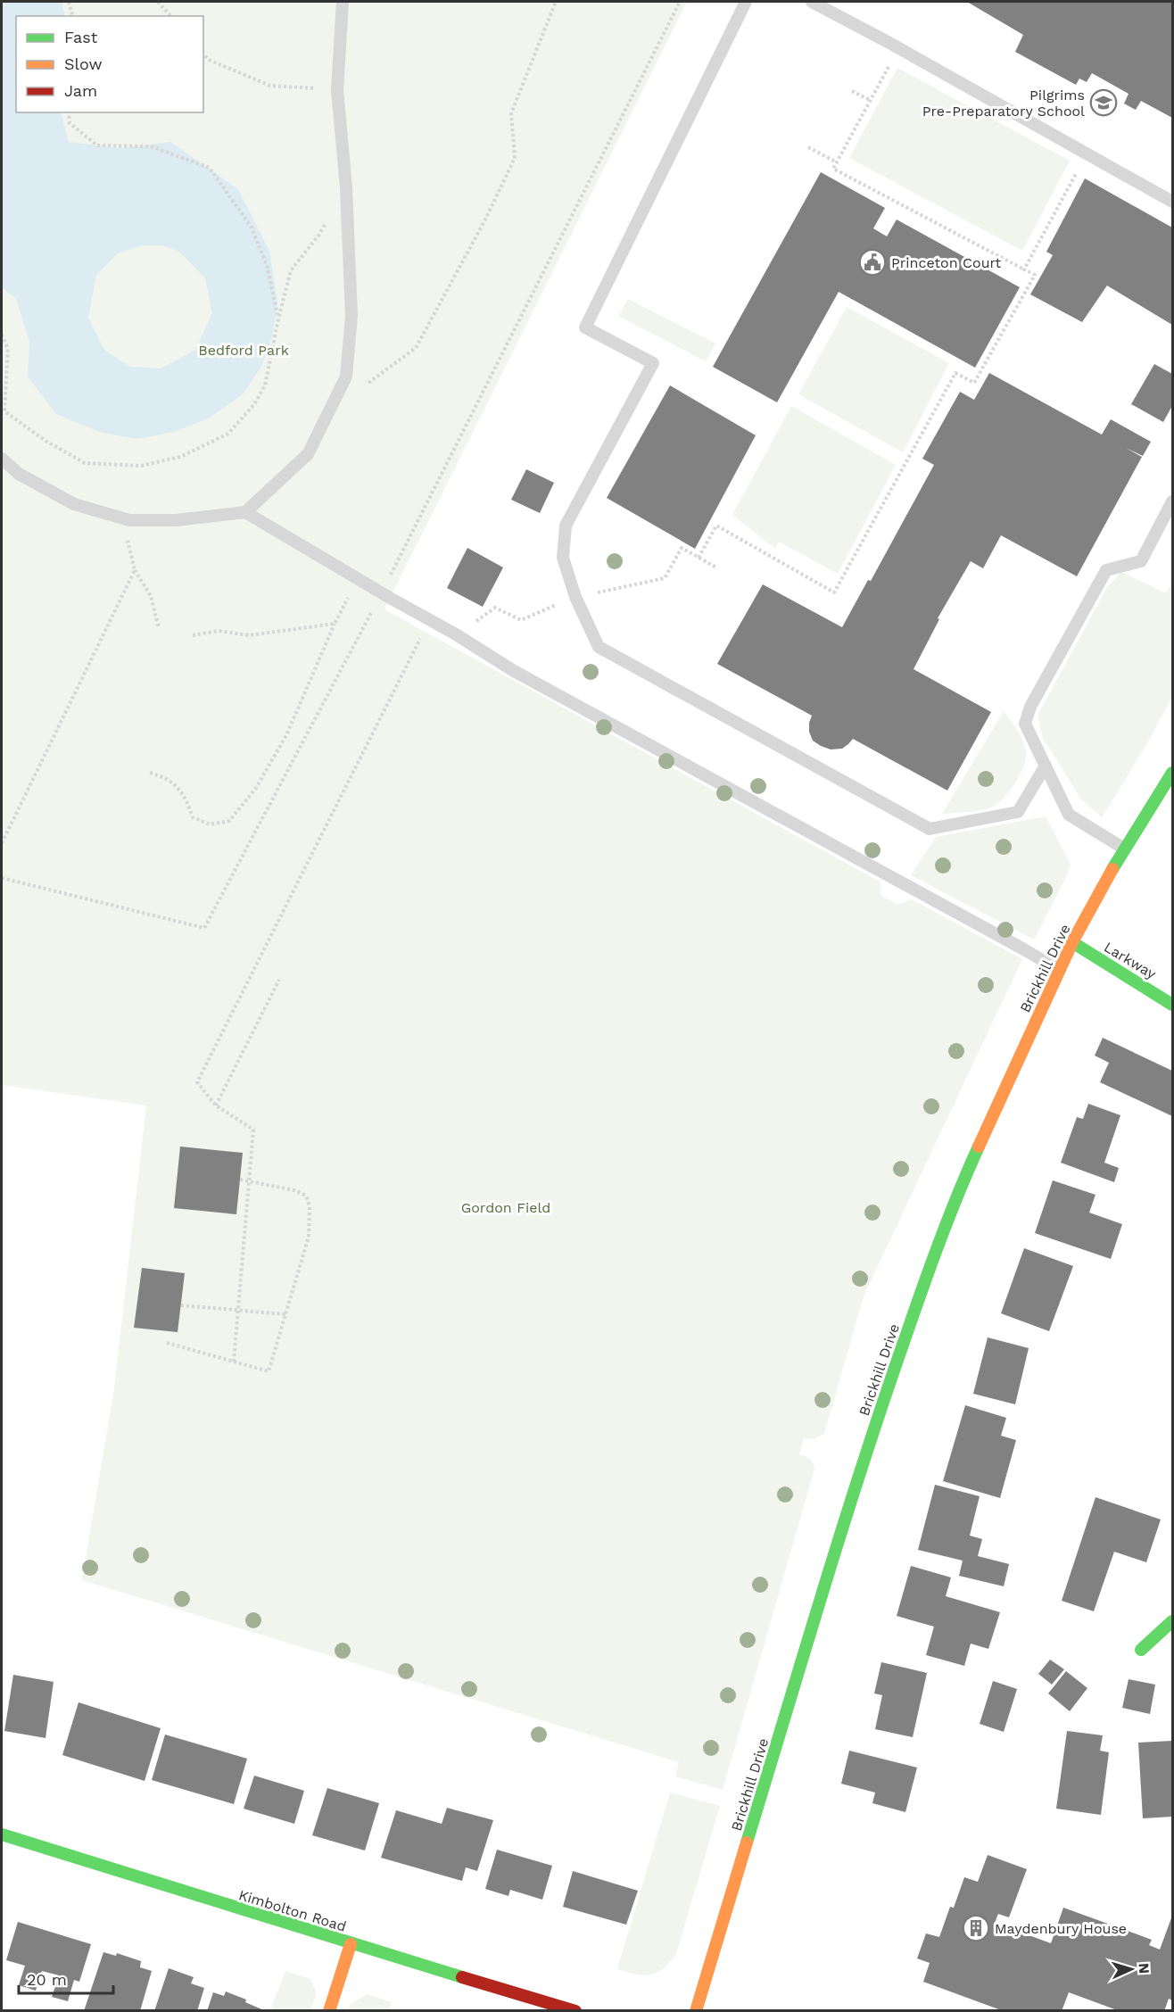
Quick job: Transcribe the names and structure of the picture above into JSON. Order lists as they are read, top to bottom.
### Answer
{
  "streets": {
    "street": ["Larkway", "Brickhill Drive", "Kimbolton Road"]
  },
  "crossings": [
    ["Larkway", "Brickhill Drive"]
  ],
  "parks": ["Bedford Park", "Gordon Field"],
  "places": {
    "school or university": ["Pilgrims Pre-Preparatory School"],
    "public building": ["Princeton Court"],
    "building": ["Maydenbury House"]
  },
  "legend": ["Fast", "Slow", "Jam"],
  "scale_bar": "20 m",
  "north": "right"
}
